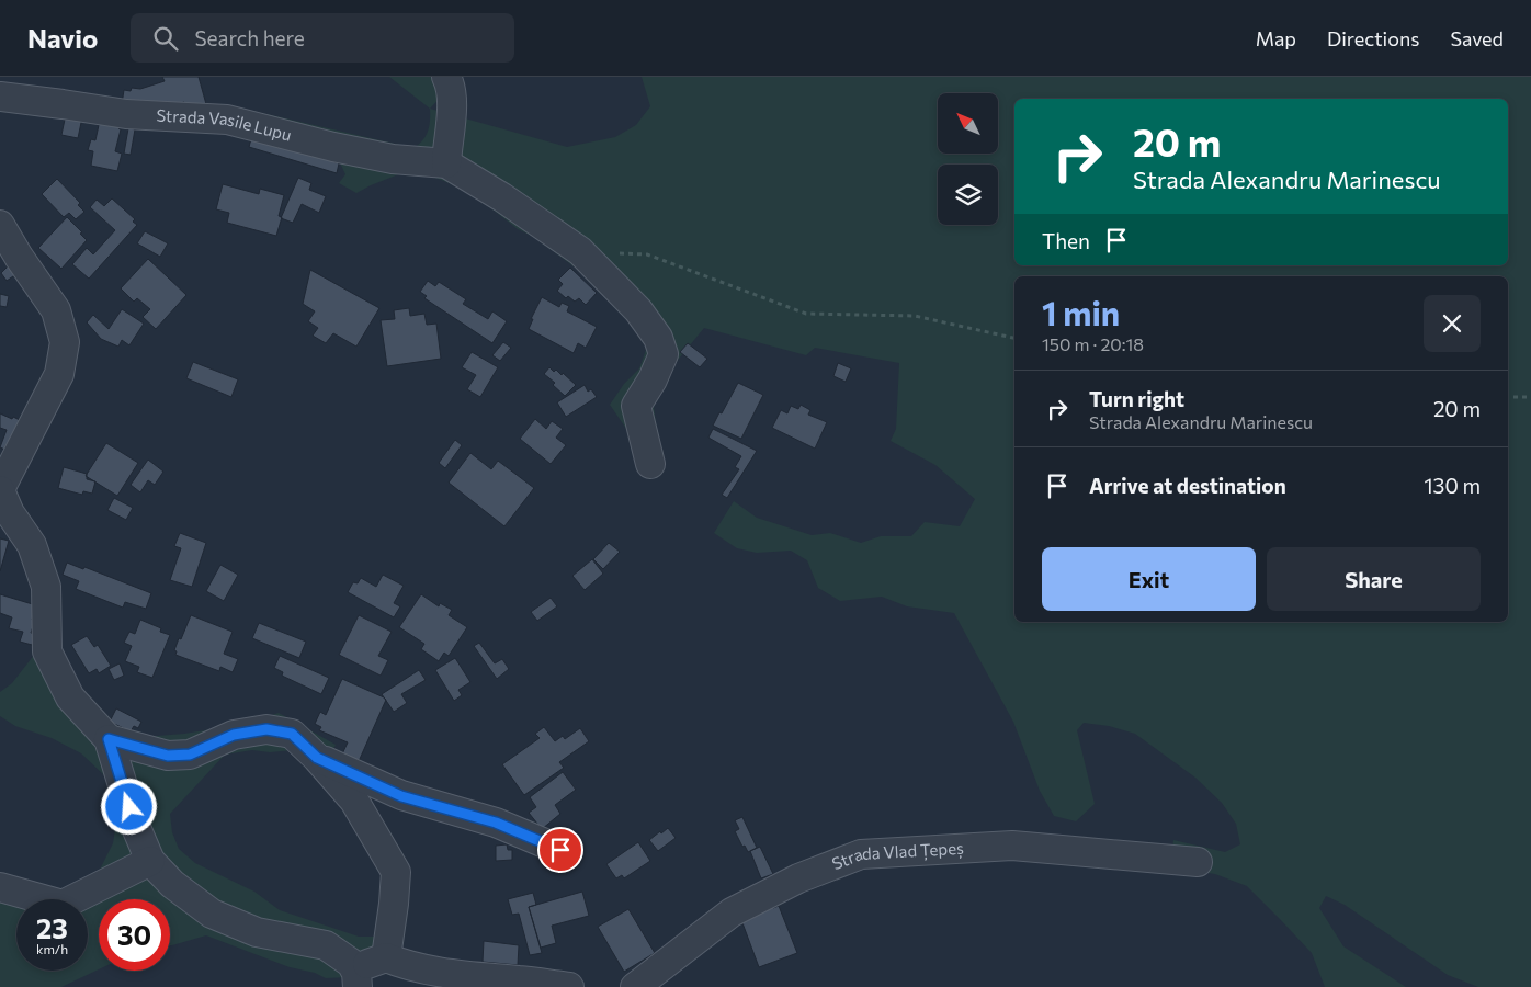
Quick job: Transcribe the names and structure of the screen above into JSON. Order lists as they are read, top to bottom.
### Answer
{
  "streets": {
    "street": ["Strada Vasile Lupu", "Strada Vlad Țepeș"]
  },
  "north": "top left",
  "page": {
    "header": "Navio",
    "search": "Search here",
    "nav": ["Map", "Directions", "Saved"],
    "turn": ["20 m", "Strada Alexandru Marinescu"],
    "then": "Then",
    "heading": ["1 min", "150 m · 20:18"],
    "list": [
      {
        "name": "Turn right",
        "note": "Strada Alexandru Marinescu",
        "value": "20 m"
      },
      {
        "name": "Arrive at destination",
        "value": "130 m"
      }
    ],
    "buttons": ["Exit", "Share"],
    "speed": "23 km/h",
    "limit": "30"
  }
}
